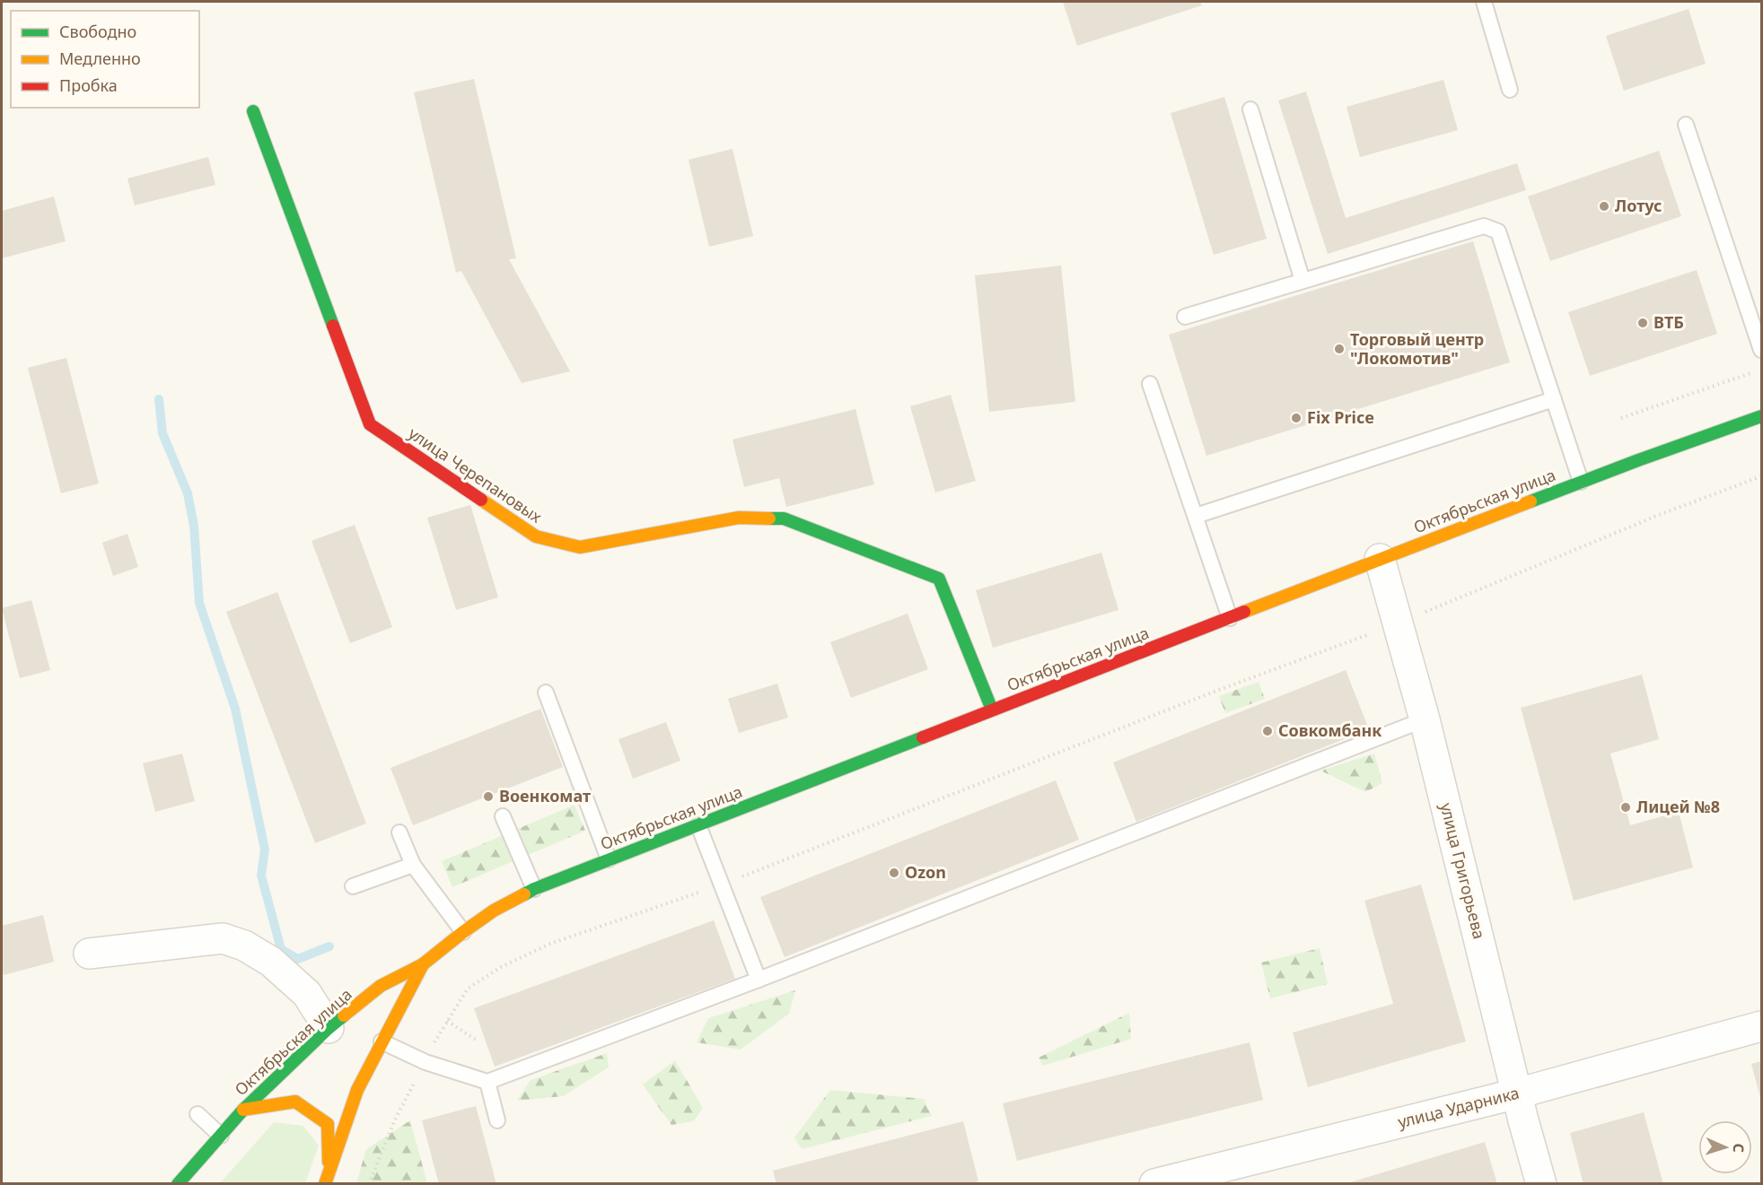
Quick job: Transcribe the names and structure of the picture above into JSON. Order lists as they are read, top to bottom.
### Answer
{
  "streets": {
    "street": [
      "улица Черепановых",
      "Октябрьская улица",
      "улица Григорьева",
      "улица Ударника"
    ]
  },
  "crossings": [
    ["улица Черепановых", "Октябрьская улица"],
    ["Октябрьская улица", "улица Григорьева"],
    ["улица Григорьева", "улица Ударника"]
  ],
  "places": [
    "Лотус",
    "ВТБ",
    "Торговый центр \"Локомотив\"",
    "Fix Price",
    "Совкомбанк",
    "Военкомат",
    "Лицей №8",
    "Ozon"
  ],
  "legend": ["Свободно", "Медленно", "Пробка"],
  "north": "right"
}
